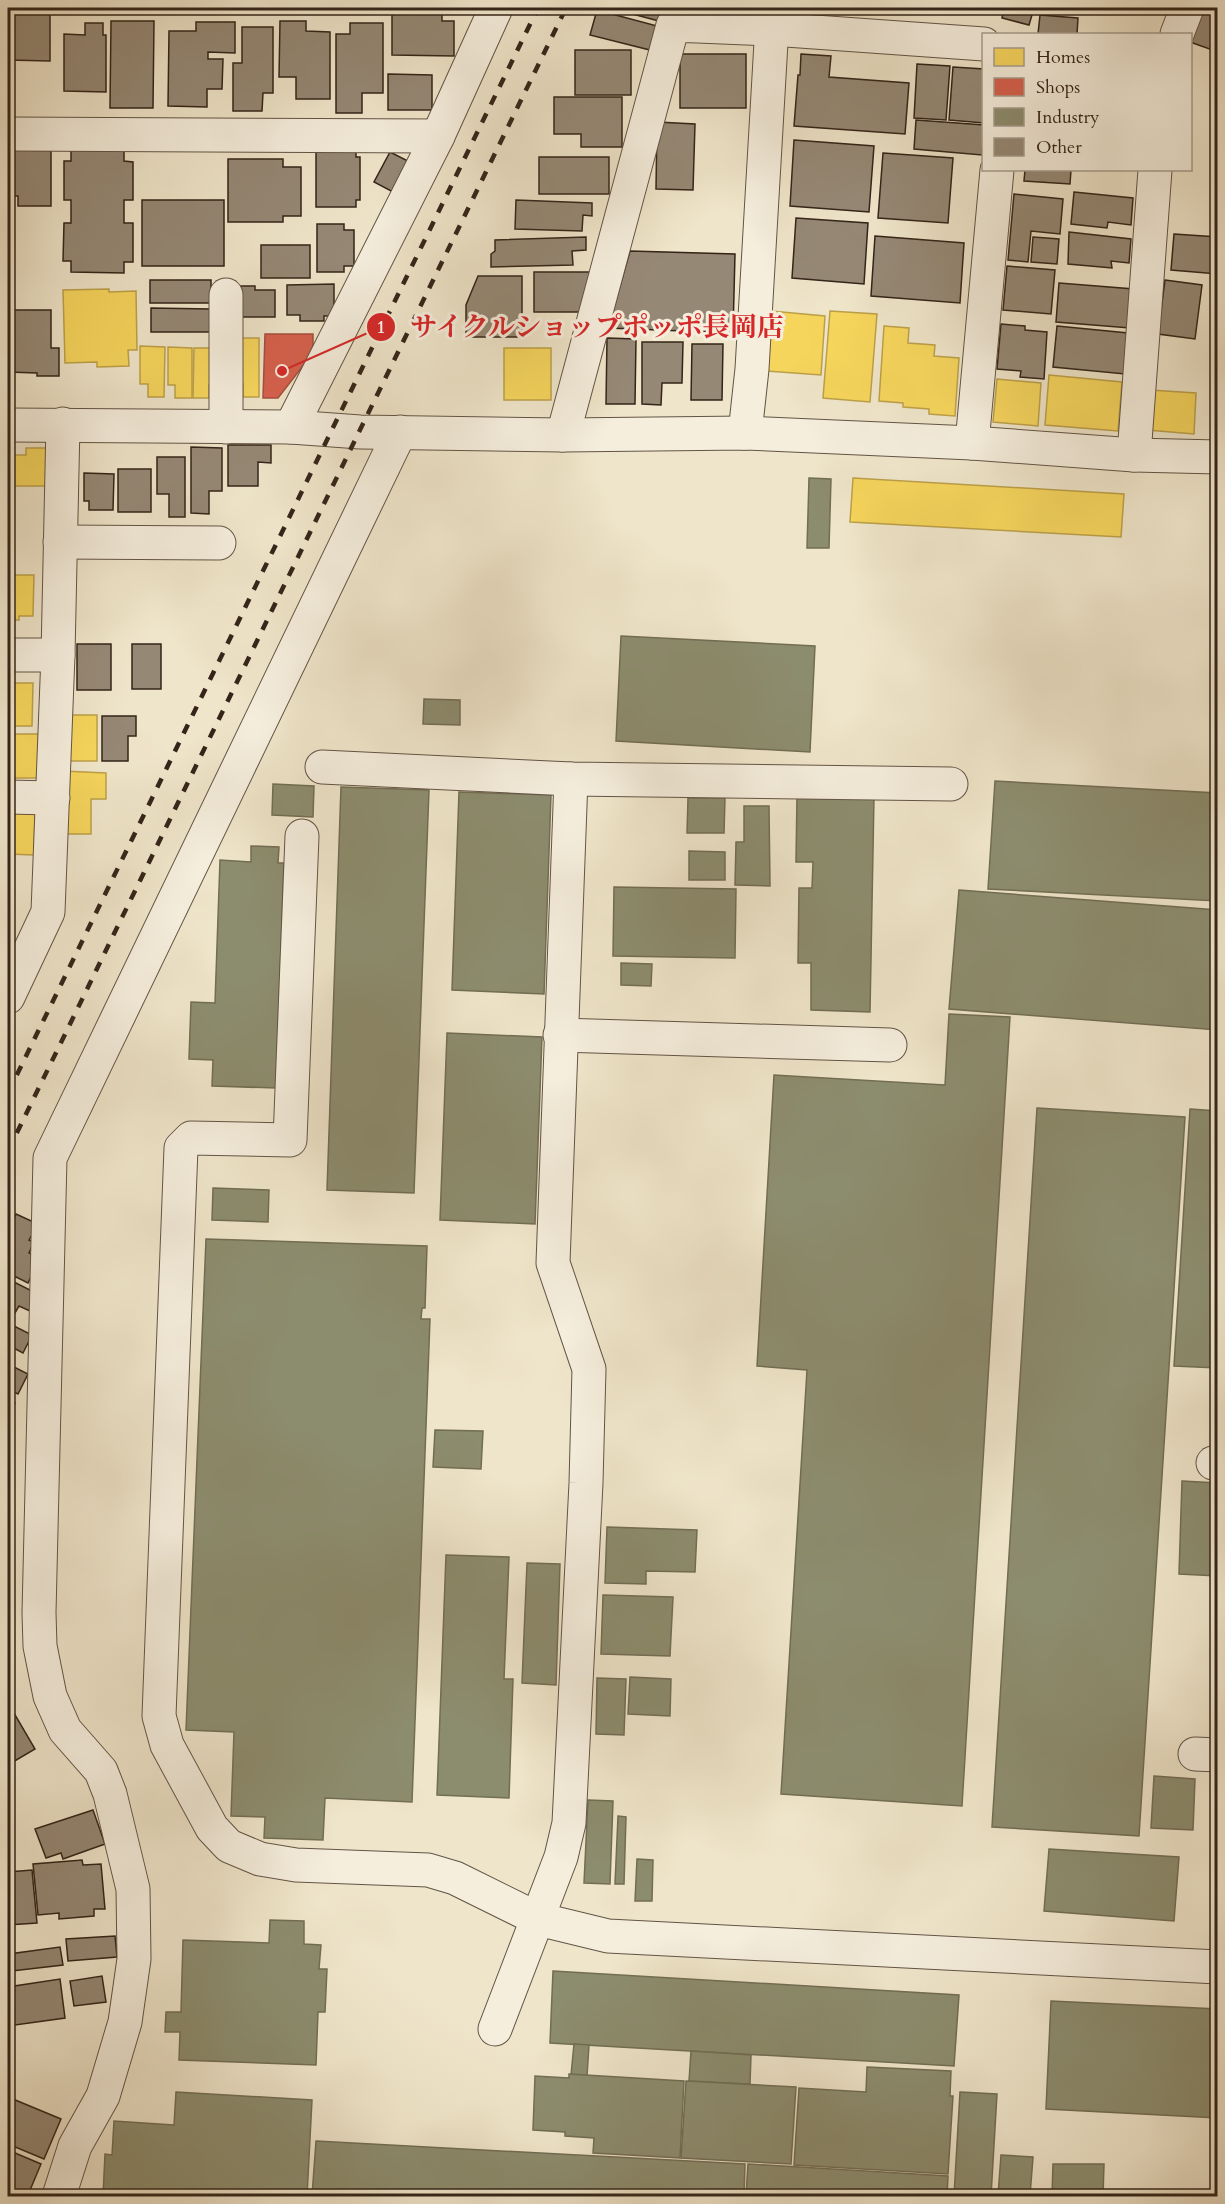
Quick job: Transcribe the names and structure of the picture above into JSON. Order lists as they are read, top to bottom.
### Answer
{
  "places": ["サイクルショップポッポ長岡店"],
  "legend": [
    "Homes",
    "Shops",
    "Industry",
    "Other"
  ]
}
